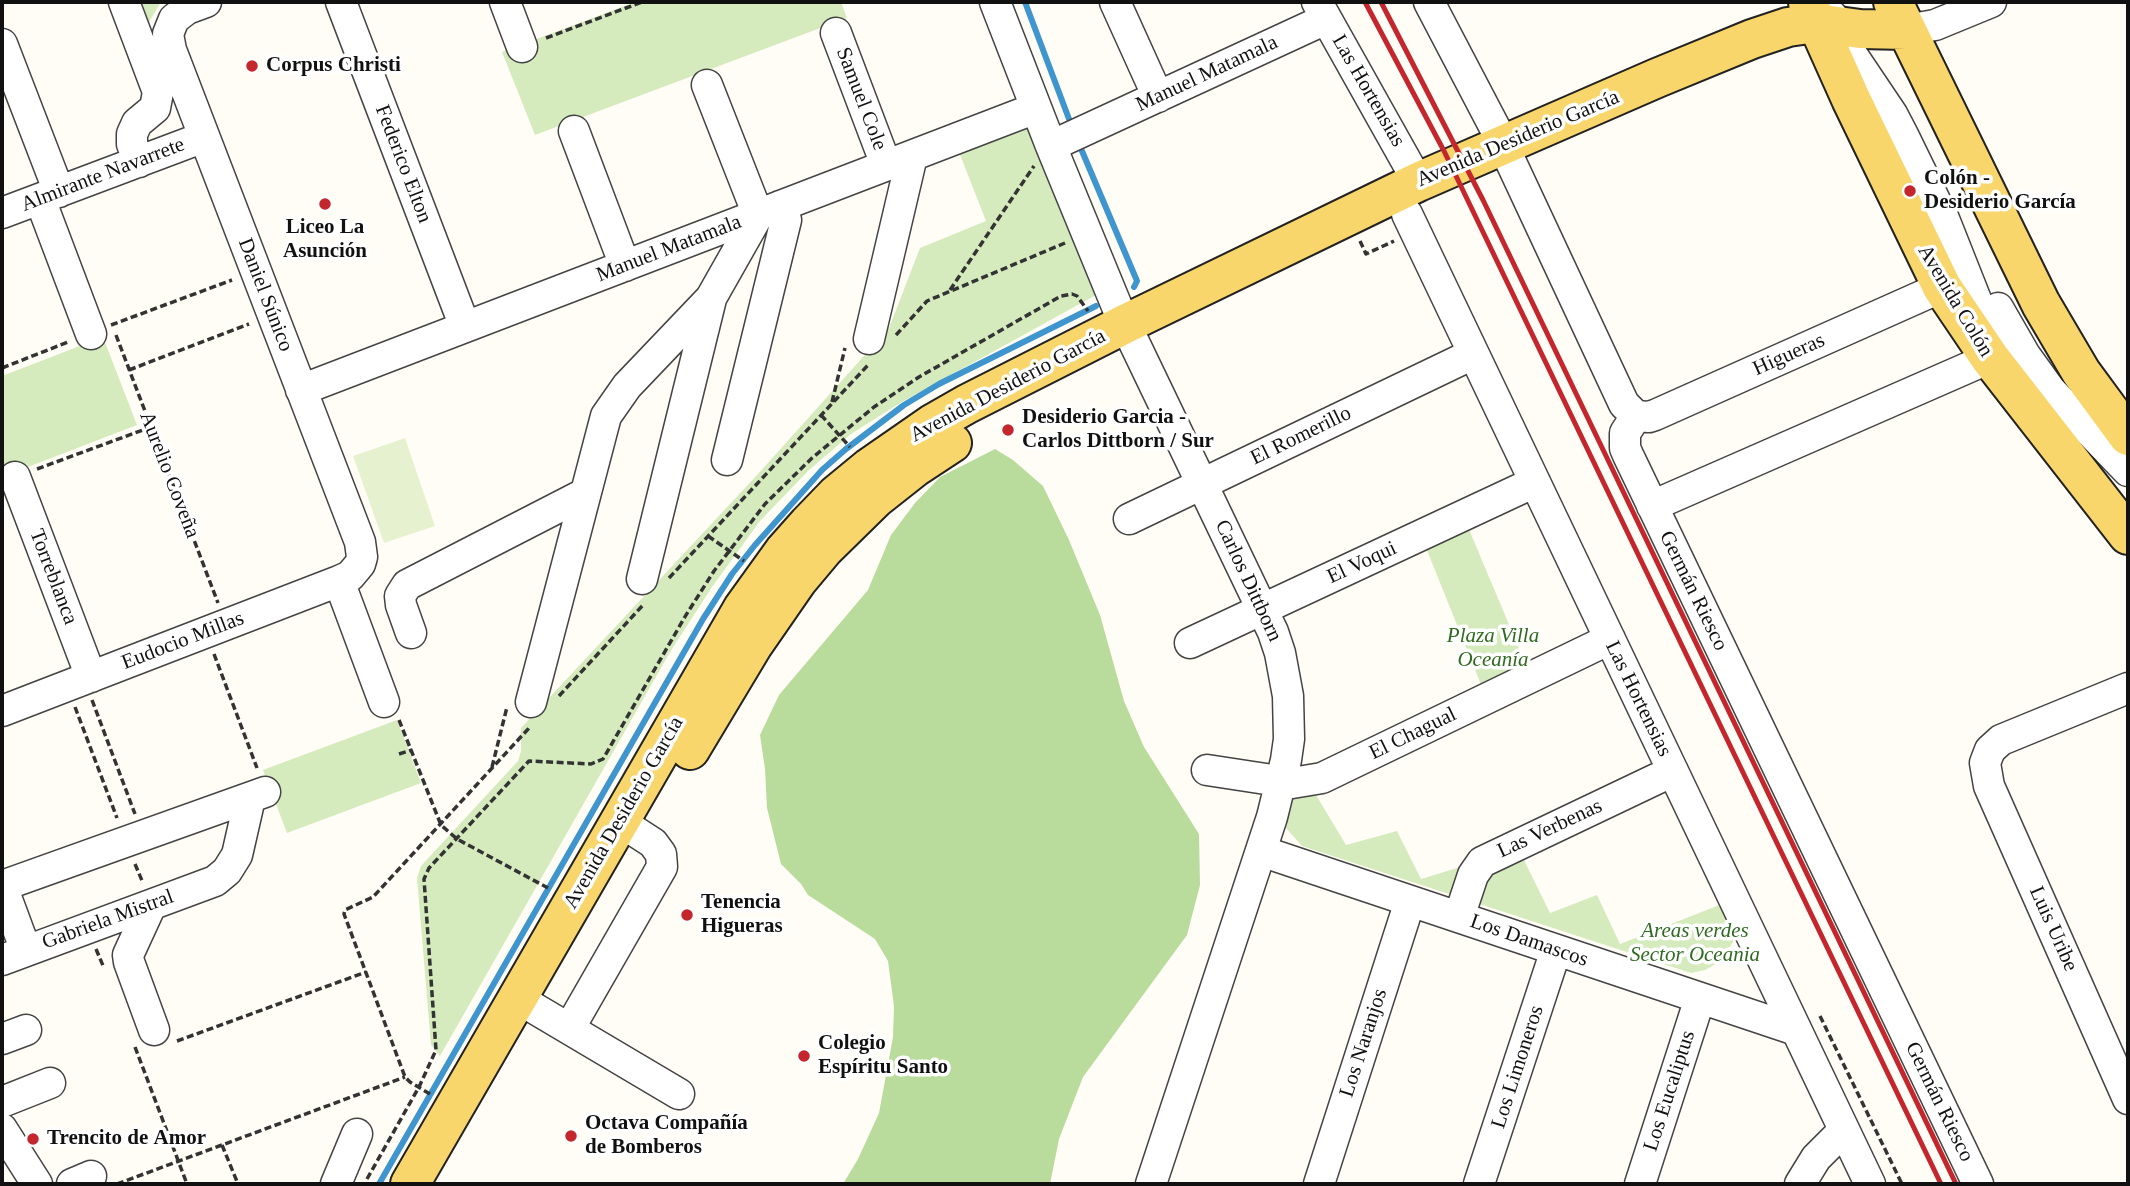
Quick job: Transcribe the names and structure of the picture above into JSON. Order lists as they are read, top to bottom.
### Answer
{
  "streets": {
    "main road": ["Avenida Desiderio García", "Avenida Colón"],
    "street": [
      "Manuel Matamala",
      "Las Hortensias",
      "Samuel Cole",
      "Federico Elton",
      "Almirante Navarrete",
      "Daniel Súnico",
      "Higueras",
      "El Romerillo",
      "El Voqui",
      "Torreblanca",
      "Carlos Dittborn",
      "Germán Riesco",
      "Eudocio Millas",
      "El Chagual",
      "Las Verbenas",
      "Gabriela Mistral",
      "Luis Uribe",
      "Los Damascos",
      "Los Naranjos",
      "Los Limoneros",
      "Los Eucaliptus"
    ],
    "path": ["Aurelio Coveña"]
  },
  "crossings": [
    ["Manuel Matamala", "Las Hortensias"],
    ["Manuel Matamala", "Samuel Cole"],
    ["Manuel Matamala", "Federico Elton"],
    ["Manuel Matamala", "Daniel Súnico"],
    ["Manuel Matamala", "Carlos Dittborn"],
    ["Las Hortensias", "Avenida Desiderio García"],
    ["Las Hortensias", "El Romerillo"],
    ["Las Hortensias", "El Voqui"],
    ["Las Hortensias", "El Chagual"],
    ["Las Hortensias", "Las Verbenas"],
    ["Las Hortensias", "Los Damascos"],
    ["Avenida Desiderio García", "Avenida Colón"],
    ["Avenida Desiderio García", "Carlos Dittborn"],
    ["Almirante Navarrete", "Daniel Súnico"],
    ["Daniel Súnico", "Eudocio Millas"],
    ["Avenida Colón", "Higueras"],
    ["Higueras", "Germán Riesco"],
    ["El Romerillo", "Carlos Dittborn"],
    ["Aurelio Coveña", "Eudocio Millas"],
    ["Aurelio Coveña", "Gabriela Mistral"],
    ["El Voqui", "Carlos Dittborn"],
    ["Torreblanca", "Eudocio Millas"],
    ["Carlos Dittborn", "El Chagual"],
    ["Carlos Dittborn", "Los Damascos"],
    ["Las Verbenas", "Los Damascos"],
    ["Los Damascos", "Los Naranjos"],
    ["Los Damascos", "Los Limoneros"],
    ["Los Damascos", "Los Eucaliptus"]
  ],
  "parks": ["Plaza Villa Oceanía", "Areas verdes Sector Oceania"],
  "places": [
    "Corpus Christi",
    "Colón - Desiderio García",
    "Liceo La Asunción",
    "Desiderio Garcia - Carlos Dittborn / Sur",
    "Tenencia Higueras",
    "Colegio Espíritu Santo",
    "Octava Compañía de Bomberos",
    "Trencito de Amor"
  ]
}
